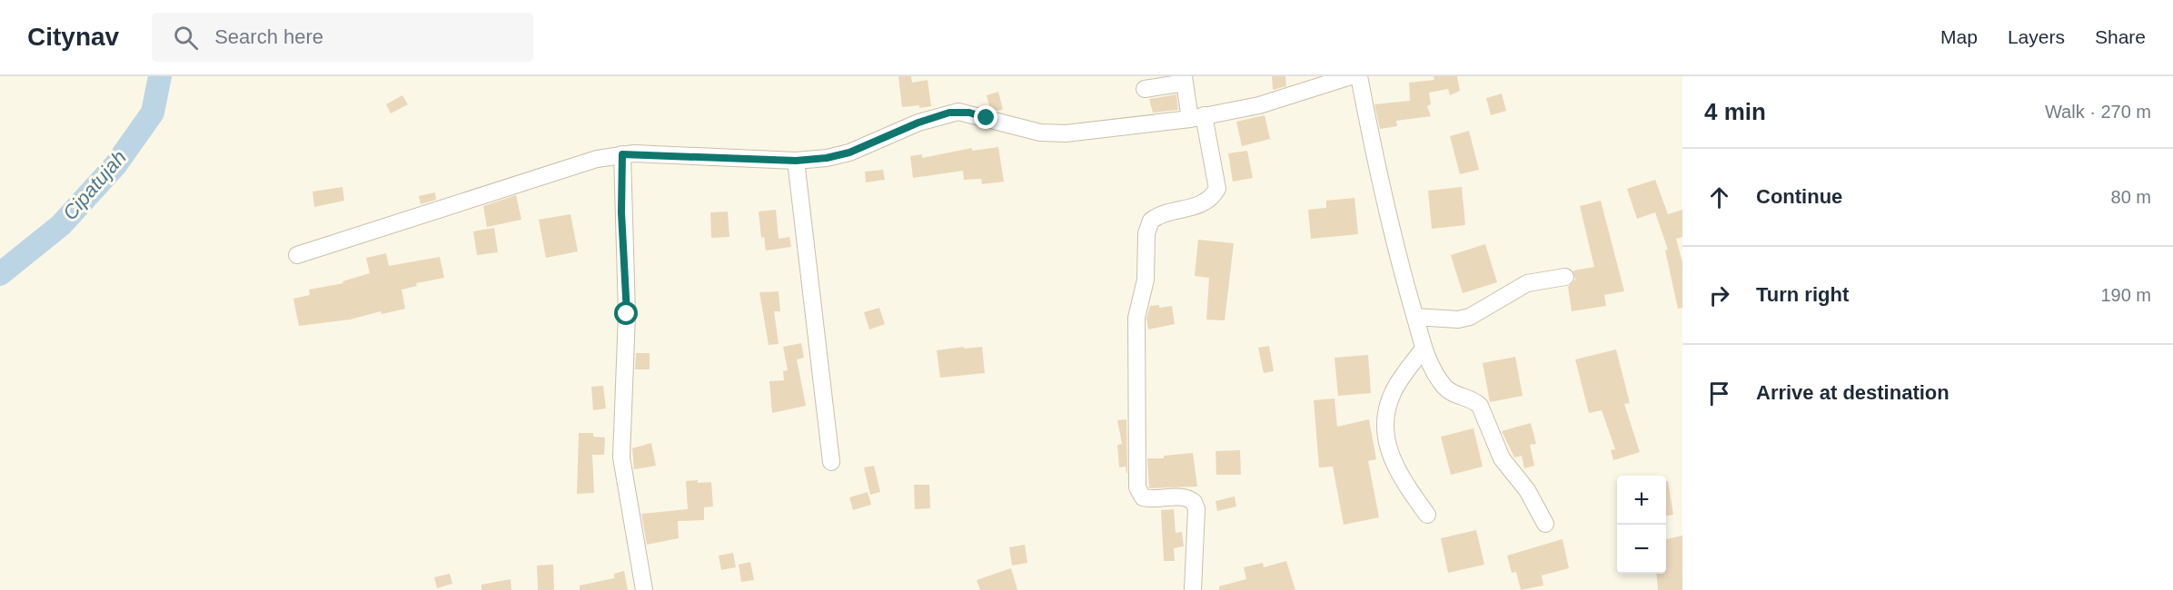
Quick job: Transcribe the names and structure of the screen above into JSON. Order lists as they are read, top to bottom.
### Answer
{
  "water": ["Cipatujah"],
  "page": {
    "header": "Citynav",
    "search": "Search here",
    "nav": ["Map", "Layers", "Share"],
    "heading": ["4 min", "Walk · 270 m"],
    "list": [
      ["Continue", "80 m"],
      ["Turn right", "190 m"],
      "Arrive at destination"
    ],
    "map_buttons": ["+", "−"]
  }
}
